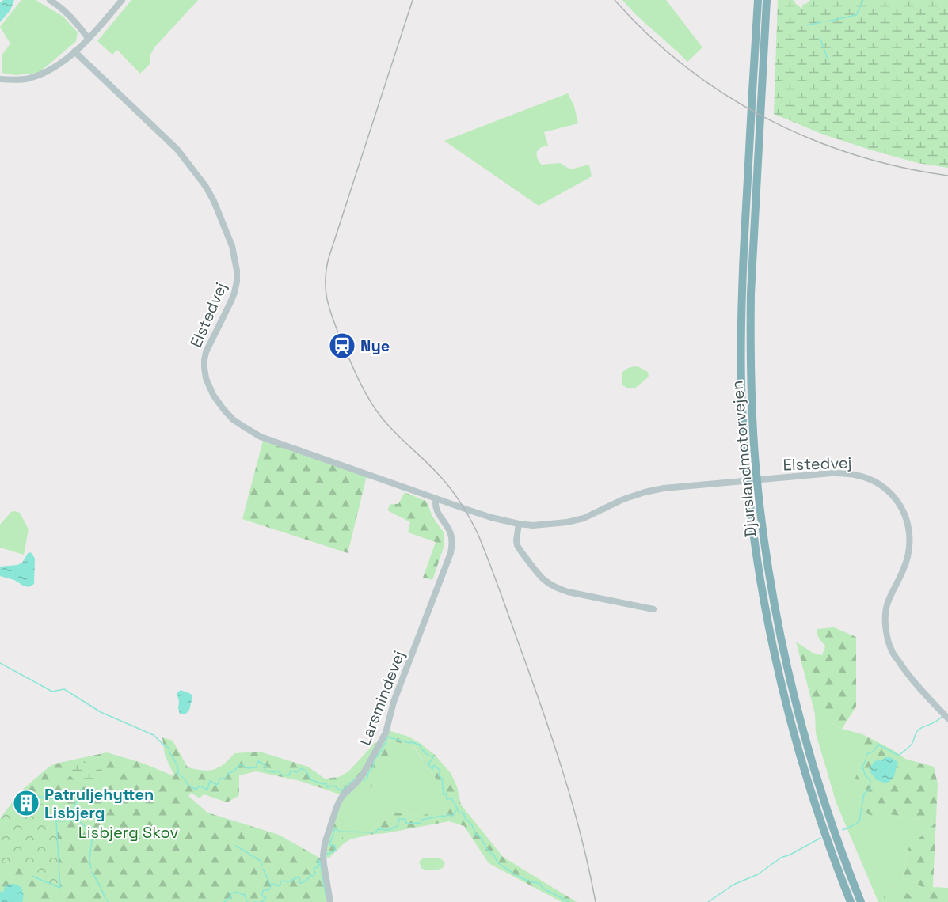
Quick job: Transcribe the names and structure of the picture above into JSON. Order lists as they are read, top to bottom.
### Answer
{
  "streets": {
    "highway": ["Djurslandmotorvejen"],
    "street": ["Elstedvej", "Larsmindevej"]
  },
  "crossings": [
    ["Elstedvej", "Larsmindevej"]
  ],
  "parks": ["Lisbjerg Skov"],
  "places": {
    "station": ["Nye"],
    "building": ["Patruljehytten Lisbjerg"]
  }
}
